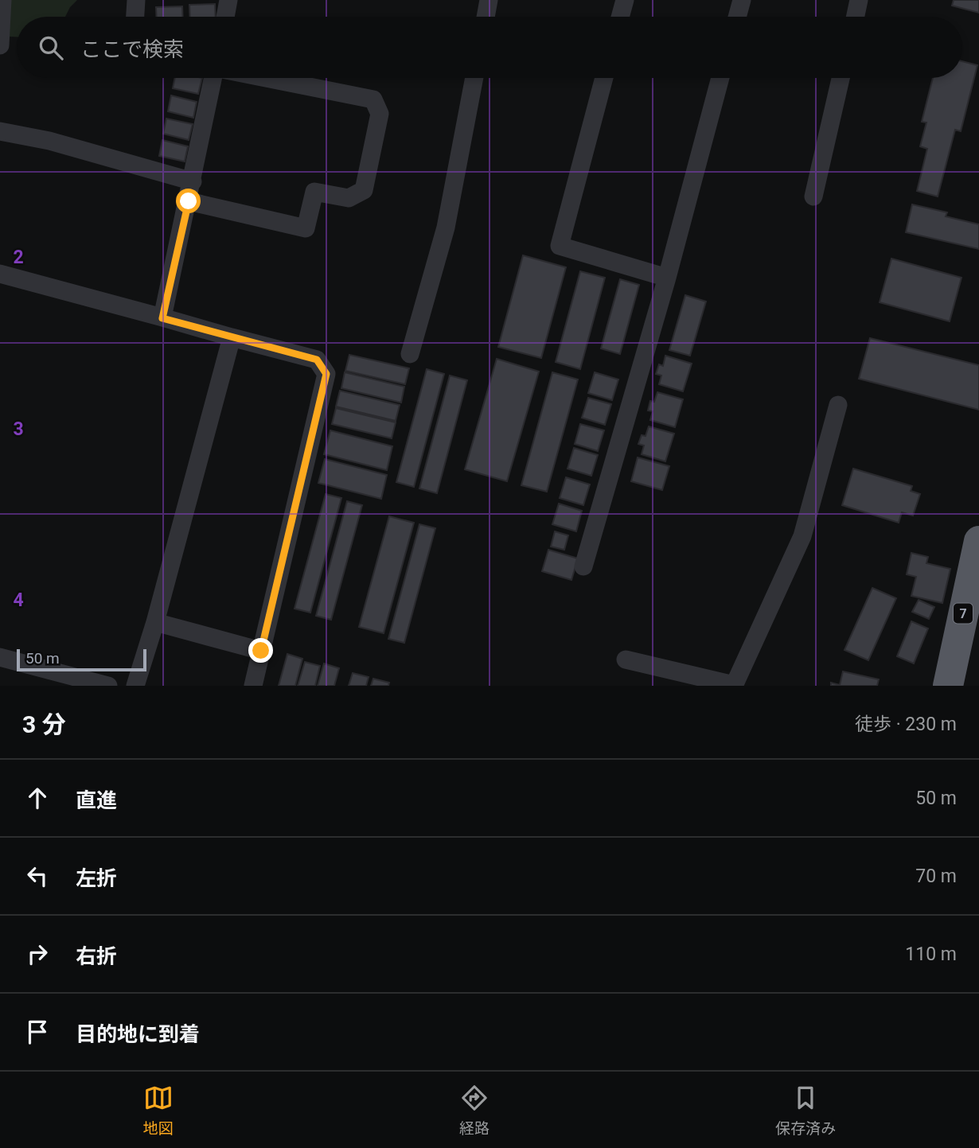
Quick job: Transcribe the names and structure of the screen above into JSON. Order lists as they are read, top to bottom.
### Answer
{
  "streets": {
    "highway": ["7"]
  },
  "scale_bar": "50 m",
  "page": {
    "search": "ここで検索",
    "scale": "50 m",
    "heading": ["3 分", "徒歩 · 230 m"],
    "list": [
      ["直進", "50 m"],
      ["左折", "70 m"],
      ["右折", "110 m"],
      "目的地に到着"
    ],
    "nav": ["地図", "経路", "保存済み"]
  },
  "grid": {
    "rows": ["2", "3", "4"]
  }
}
